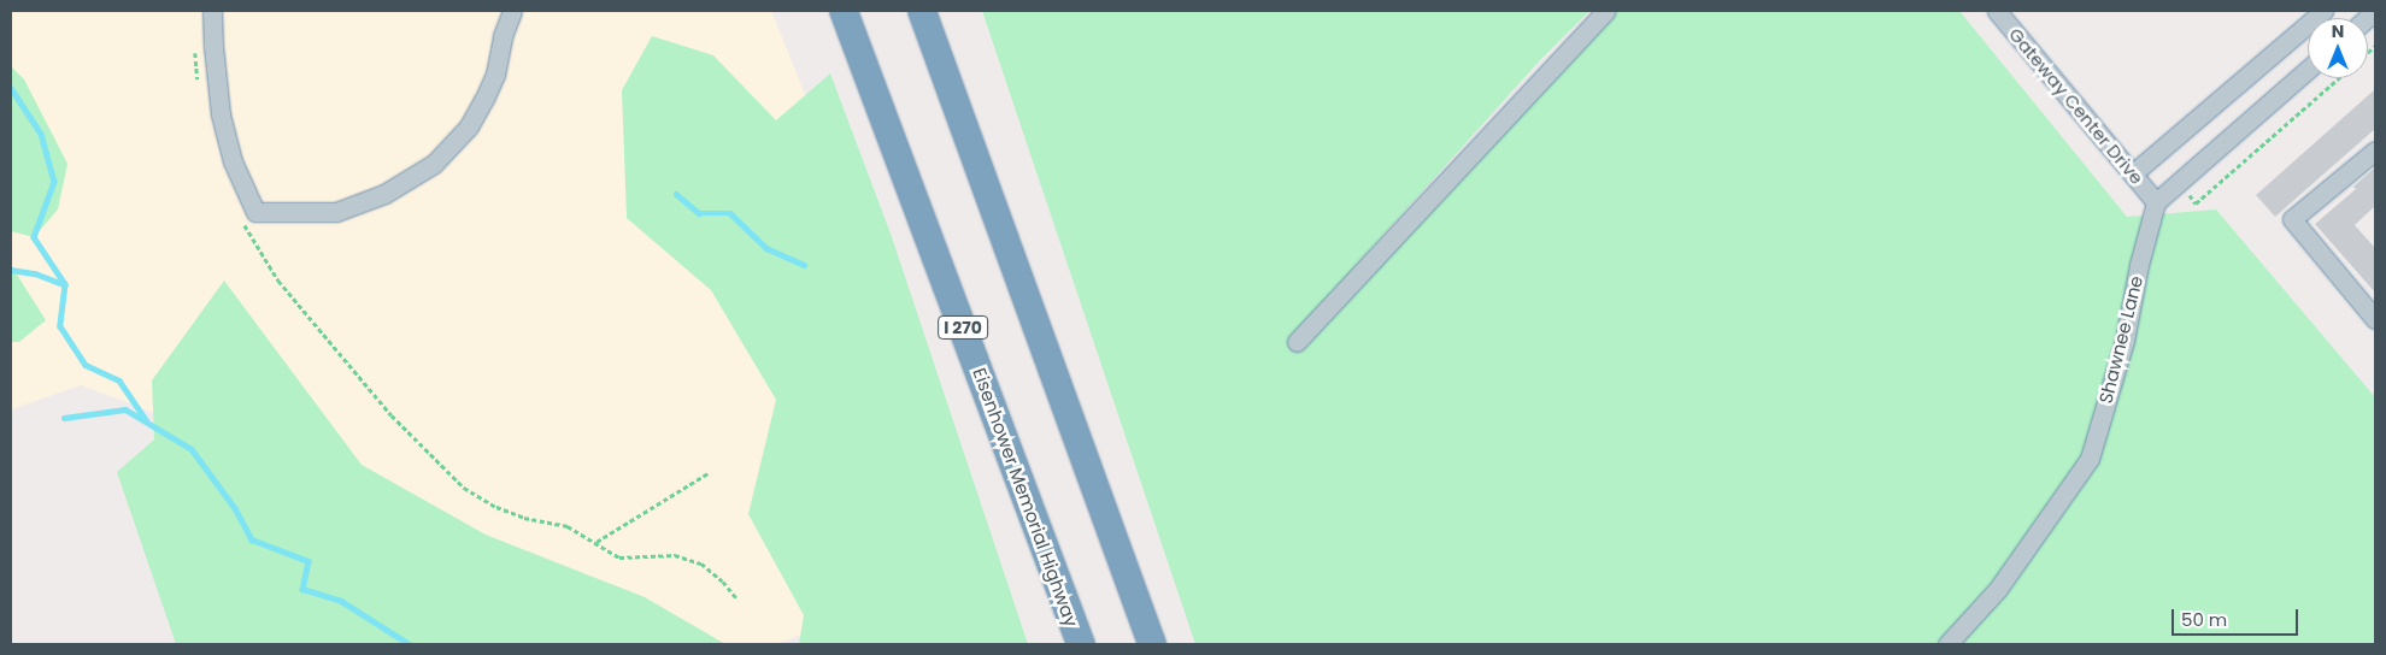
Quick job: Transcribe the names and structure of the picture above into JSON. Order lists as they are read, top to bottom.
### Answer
{
  "streets": {
    "highway": ["I 270", "Eisenhower Memorial Highway"],
    "street": ["Gateway Center Drive", "Shawnee Lane"]
  },
  "crossings": [
    ["Gateway Center Drive", "Shawnee Lane"]
  ],
  "scale_bar": "50 m",
  "north": "top"
}
